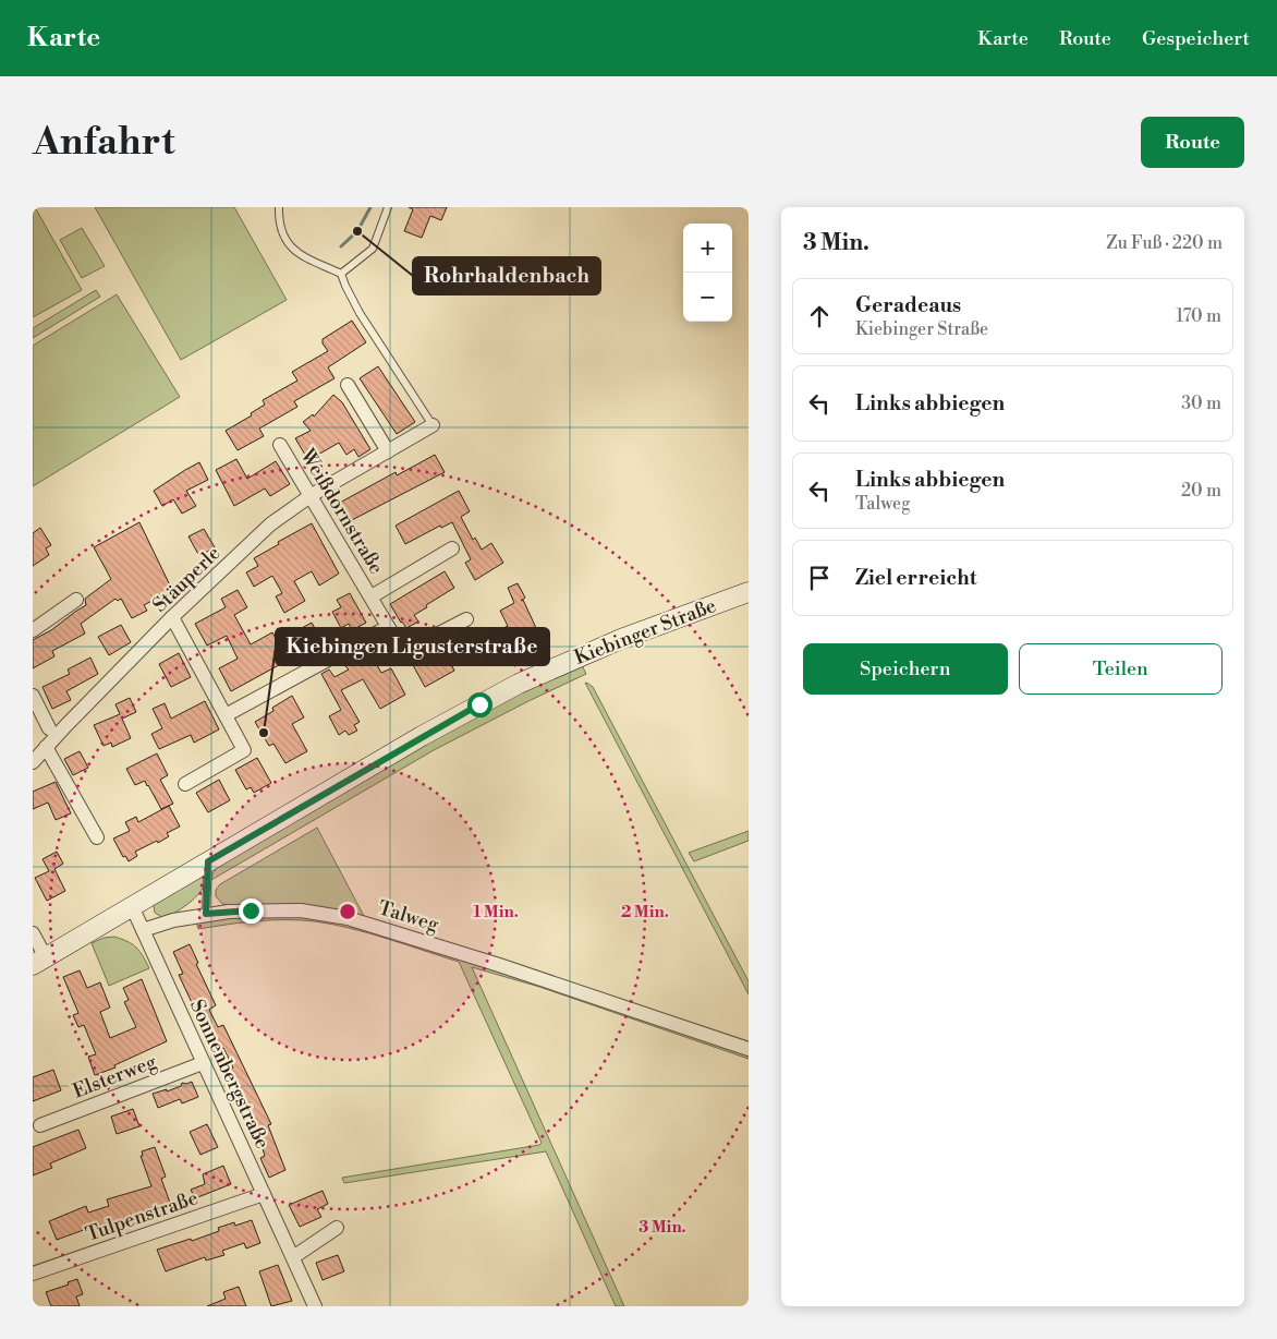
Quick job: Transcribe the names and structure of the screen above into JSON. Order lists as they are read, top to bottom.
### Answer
{
  "streets": {
    "street": [
      "Weißdornstraße",
      "Stäuperle",
      "Kiebinger Straße",
      "Talweg",
      "Sonnenbergstraße",
      "Elsterweg",
      "Tulpenstraße"
    ]
  },
  "crossings": [
    ["Weißdornstraße", "Stäuperle"],
    ["Kiebinger Straße", "Sonnenbergstraße"],
    ["Talweg", "Sonnenbergstraße"],
    ["Sonnenbergstraße", "Elsterweg"],
    ["Sonnenbergstraße", "Tulpenstraße"]
  ],
  "places": ["Rohrhaldenbach", "Kiebingen Ligusterstraße"],
  "page": {
    "header": "Karte",
    "nav": ["Karte", "Route", "Gespeichert"],
    "buttons": [
      "Route",
      ["Speichern", "Teilen"]
    ],
    "title": "Anfahrt",
    "heading": ["3 Min.", "Zu Fuß · 220 m"],
    "map_buttons": ["+", "−"],
    "list": [
      ["Geradeaus", "Kiebinger Straße", "170 m"],
      ["Links abbiegen", "30 m"],
      ["Links abbiegen", "Talweg", "20 m"],
      "Ziel erreicht"
    ]
  },
  "rings": ["1 Min.", "2 Min.", "3 Min."]
}
